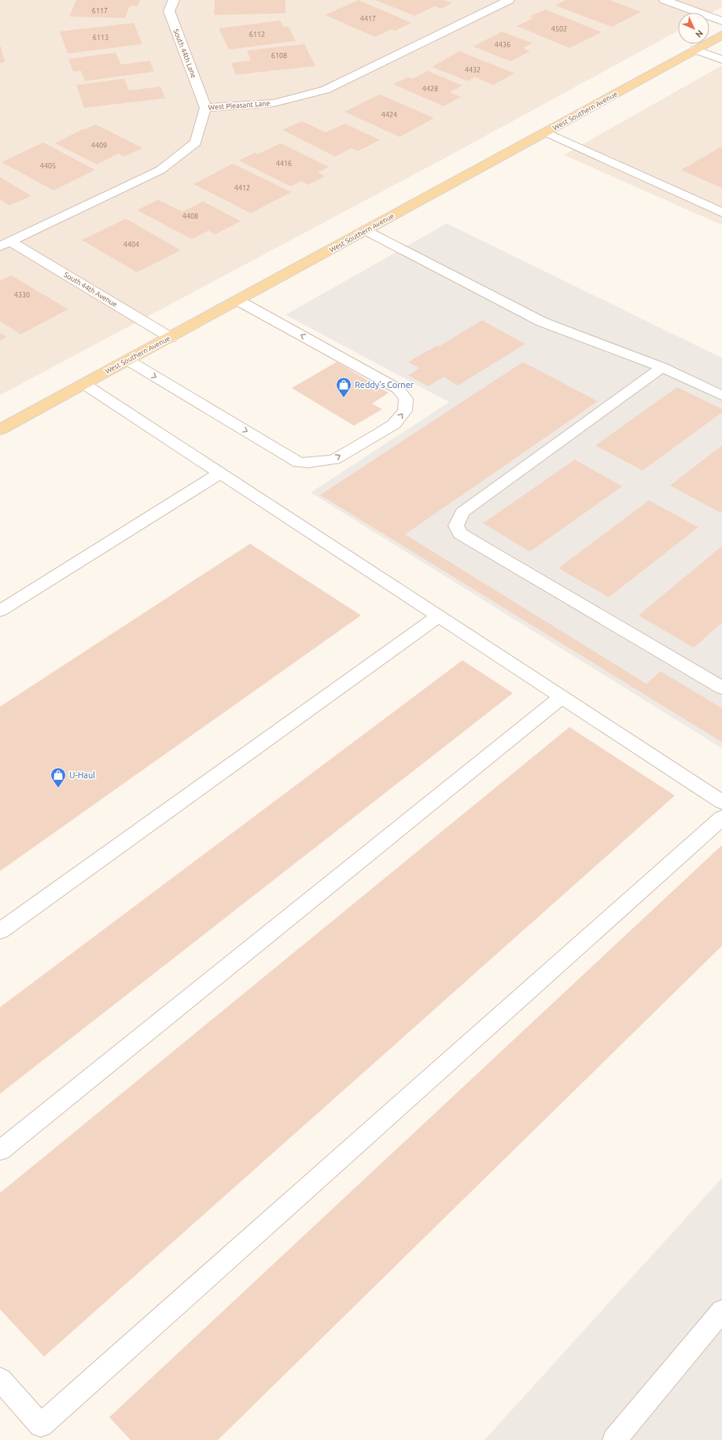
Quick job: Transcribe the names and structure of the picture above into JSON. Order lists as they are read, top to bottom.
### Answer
{
  "streets": {
    "main road": ["West Southern Avenue"],
    "street": ["South 44th Lane", "West Pleasant Lane", "South 44th Avenue"]
  },
  "crossings": [
    ["South 44th Lane", "West Pleasant Lane"],
    ["West Pleasant Lane", "South 44th Avenue"],
    ["West Southern Avenue", "South 44th Avenue"]
  ],
  "places": {
    "shop": ["Reddy's Corner", "U-Haul"]
  },
  "house_numbers": [
    "6117",
    "4417",
    "4502",
    "6112",
    "6113",
    "4436",
    "6108",
    "4432",
    "4428",
    "4424",
    "4409",
    "4416",
    "4405",
    "4412",
    "4408",
    "4404",
    "4330"
  ],
  "north": "bottom right"
}
